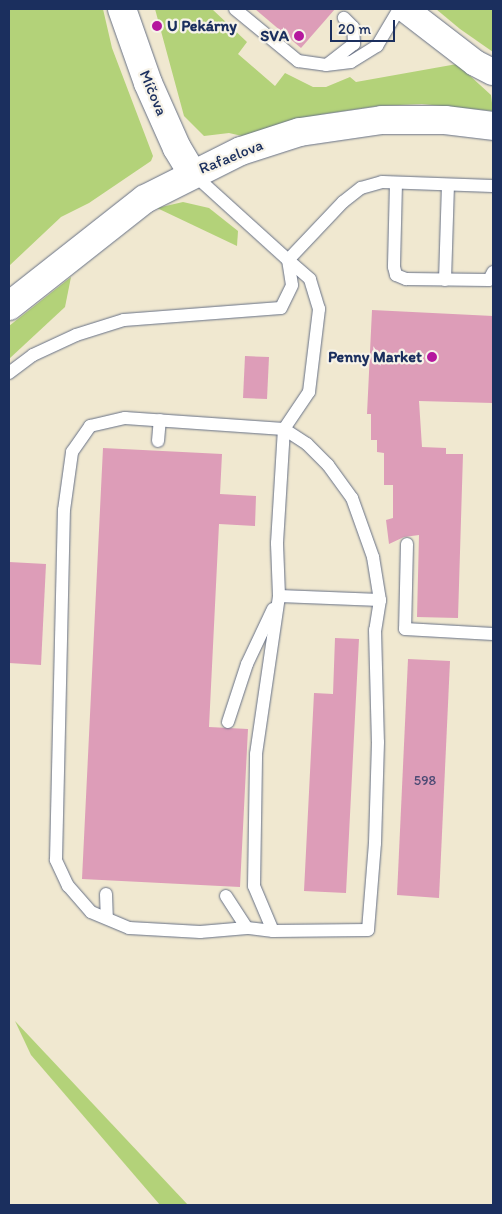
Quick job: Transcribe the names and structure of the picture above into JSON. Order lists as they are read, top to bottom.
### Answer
{
  "streets": {
    "main road": ["Míčova", "Rafaelova"]
  },
  "crossings": [
    ["Míčova", "Rafaelova"]
  ],
  "places": ["U Pekárny", "SVA", "Penny Market"],
  "house_numbers": ["598"],
  "scale_bar": "20 m"
}
